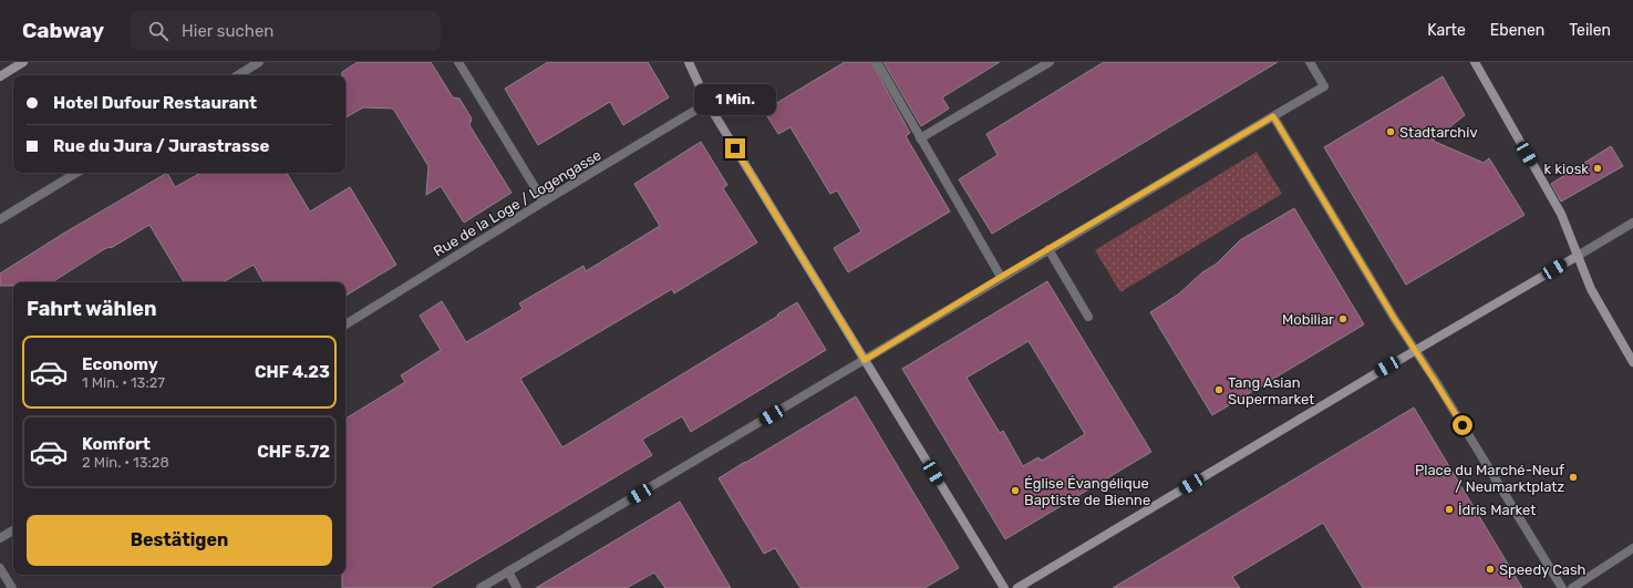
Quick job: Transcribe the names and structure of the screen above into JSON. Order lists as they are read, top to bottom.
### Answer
{
  "streets": {
    "street": ["Rue de la Loge / Logengasse"]
  },
  "places": [
    "Stadtarchiv",
    "k kiosk",
    "Mobiliar",
    "Tang Asian Supermarket",
    "Place du Marché-Neuf / Neumarktplatz",
    "Église Évangélique Baptiste de Bienne",
    "İdris Market",
    "Speedy Cash"
  ],
  "page": {
    "header": "Cabway",
    "search": "Hier suchen",
    "nav": ["Karte", "Ebenen", "Teilen"],
    "banner": ["Hotel Dufour Restaurant", "Rue du Jura / Jurastrasse"],
    "bubble": "1 Min.",
    "heading": "Fahrt wählen",
    "list": [
      {
        "name": "Economy",
        "note": "1 Min. · 13:27",
        "value": "CHF 4.23"
      },
      {
        "name": "Komfort",
        "note": "2 Min. · 13:28",
        "value": "CHF 5.72"
      }
    ],
    "buttons": "Bestätigen"
  }
}
